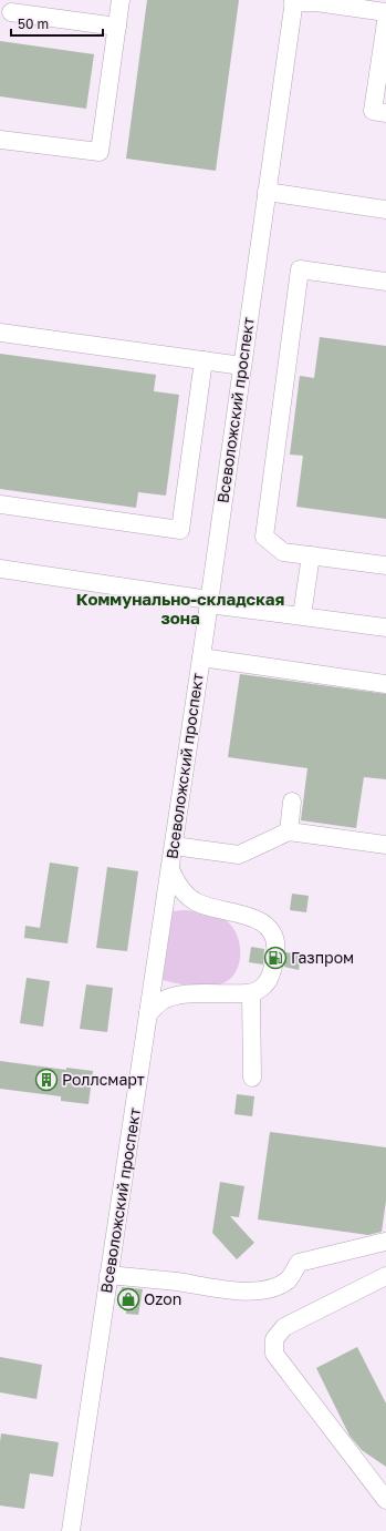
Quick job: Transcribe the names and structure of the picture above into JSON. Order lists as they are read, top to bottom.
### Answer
{
  "streets": {
    "street": ["Всеволожский проспект"]
  },
  "districts": ["Коммунально-складская зона"],
  "places": {
    "fuel station": ["Газпром"],
    "building": ["Роллсмарт"],
    "shop": ["Ozon"]
  },
  "scale_bar": "50 m"
}
